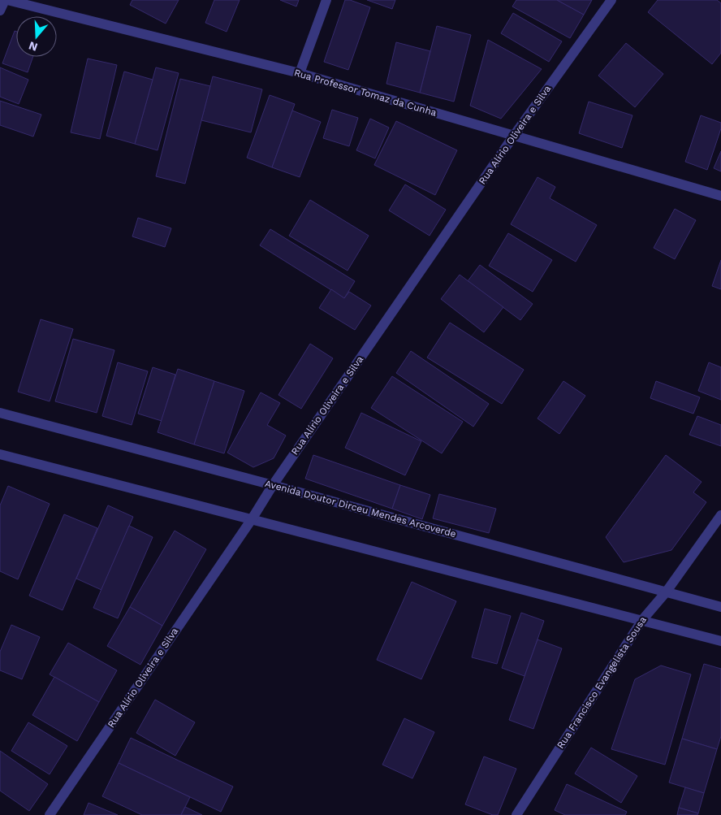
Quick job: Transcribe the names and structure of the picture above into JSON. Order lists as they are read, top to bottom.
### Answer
{
  "streets": {
    "street": [
      "Rua Professor Tomaz da Cunha",
      "Rua Alírio Oliveira e Silva",
      "Avenida Doutor Dirceu Mendes Arcoverde",
      "Rua Francisco Evangelista Sousa"
    ]
  },
  "crossings": [
    ["Rua Professor Tomaz da Cunha", "Rua Alírio Oliveira e Silva"],
    ["Rua Alírio Oliveira e Silva", "Avenida Doutor Dirceu Mendes Arcoverde"],
    ["Avenida Doutor Dirceu Mendes Arcoverde", "Rua Francisco Evangelista Sousa"]
  ],
  "north": "bottom"
}
